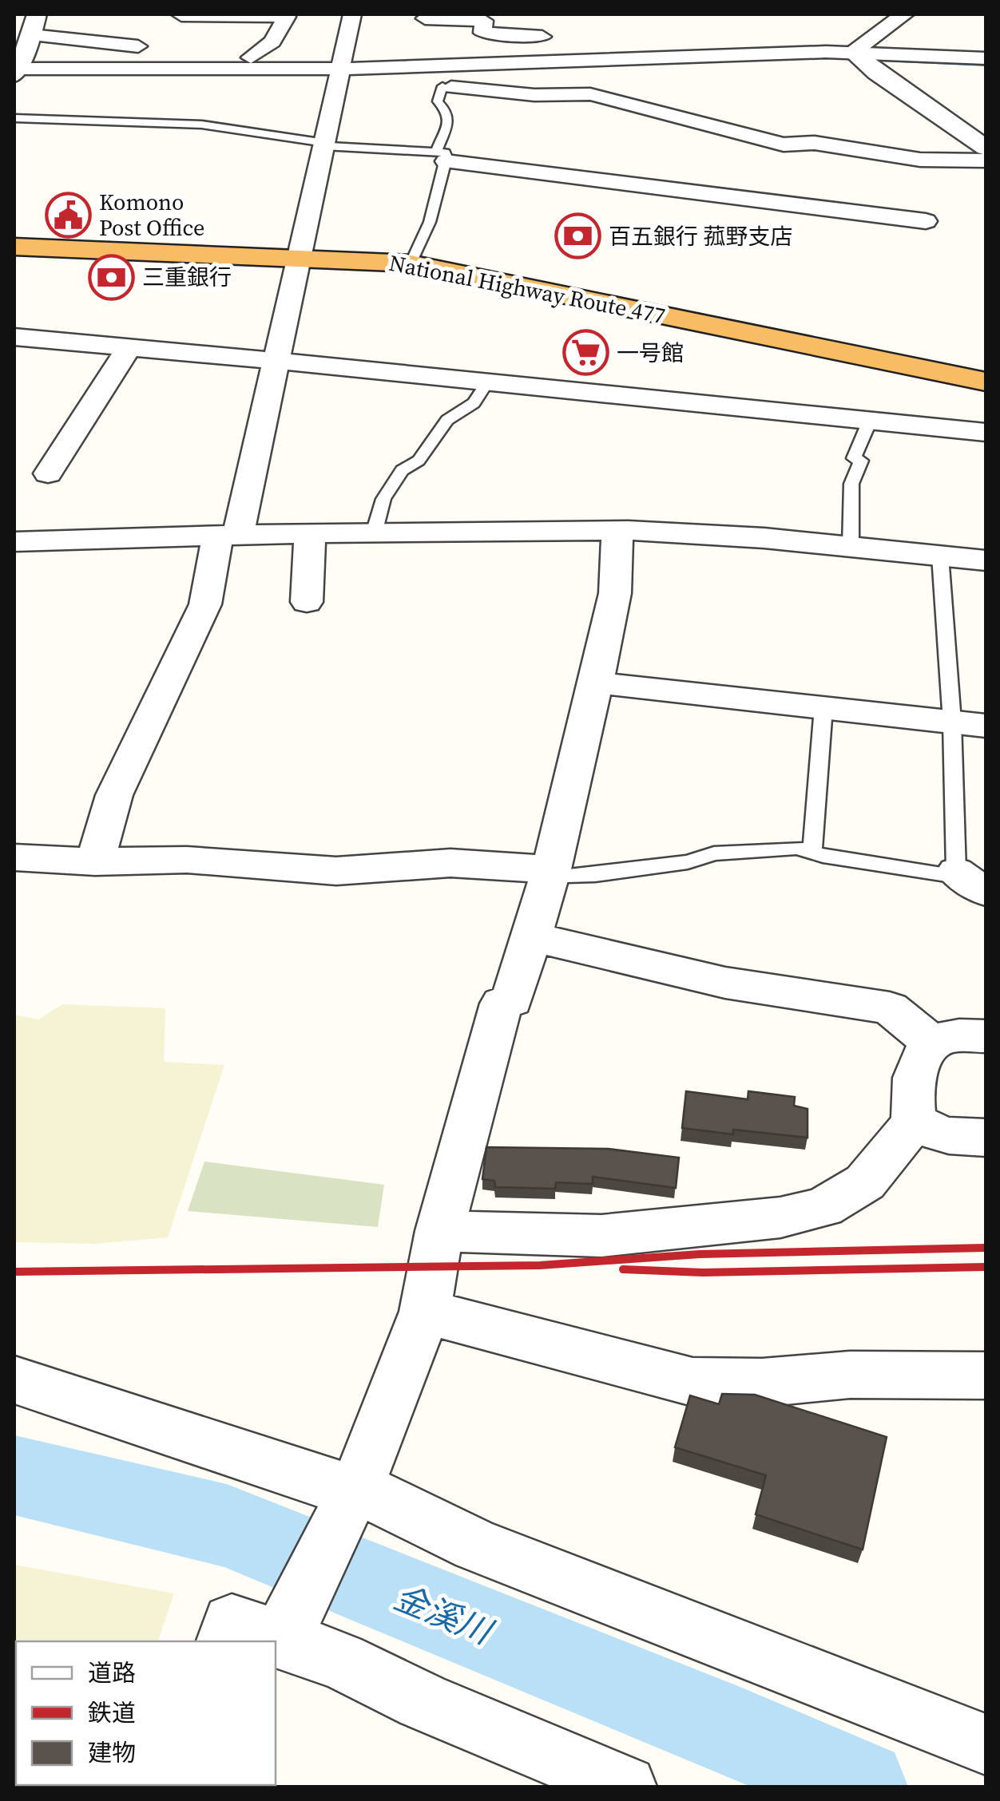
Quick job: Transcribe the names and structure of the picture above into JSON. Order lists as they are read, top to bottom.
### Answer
{
  "streets": {
    "highway": ["National Highway Route 477"]
  },
  "water": ["金溪川"],
  "places": {
    "public building": ["Komono Post Office"],
    "bank": ["百五銀行 菰野支店", "三重銀行"],
    "supermarket": ["一号館"]
  },
  "legend": ["道路", "鉄道", "建物"]
}
